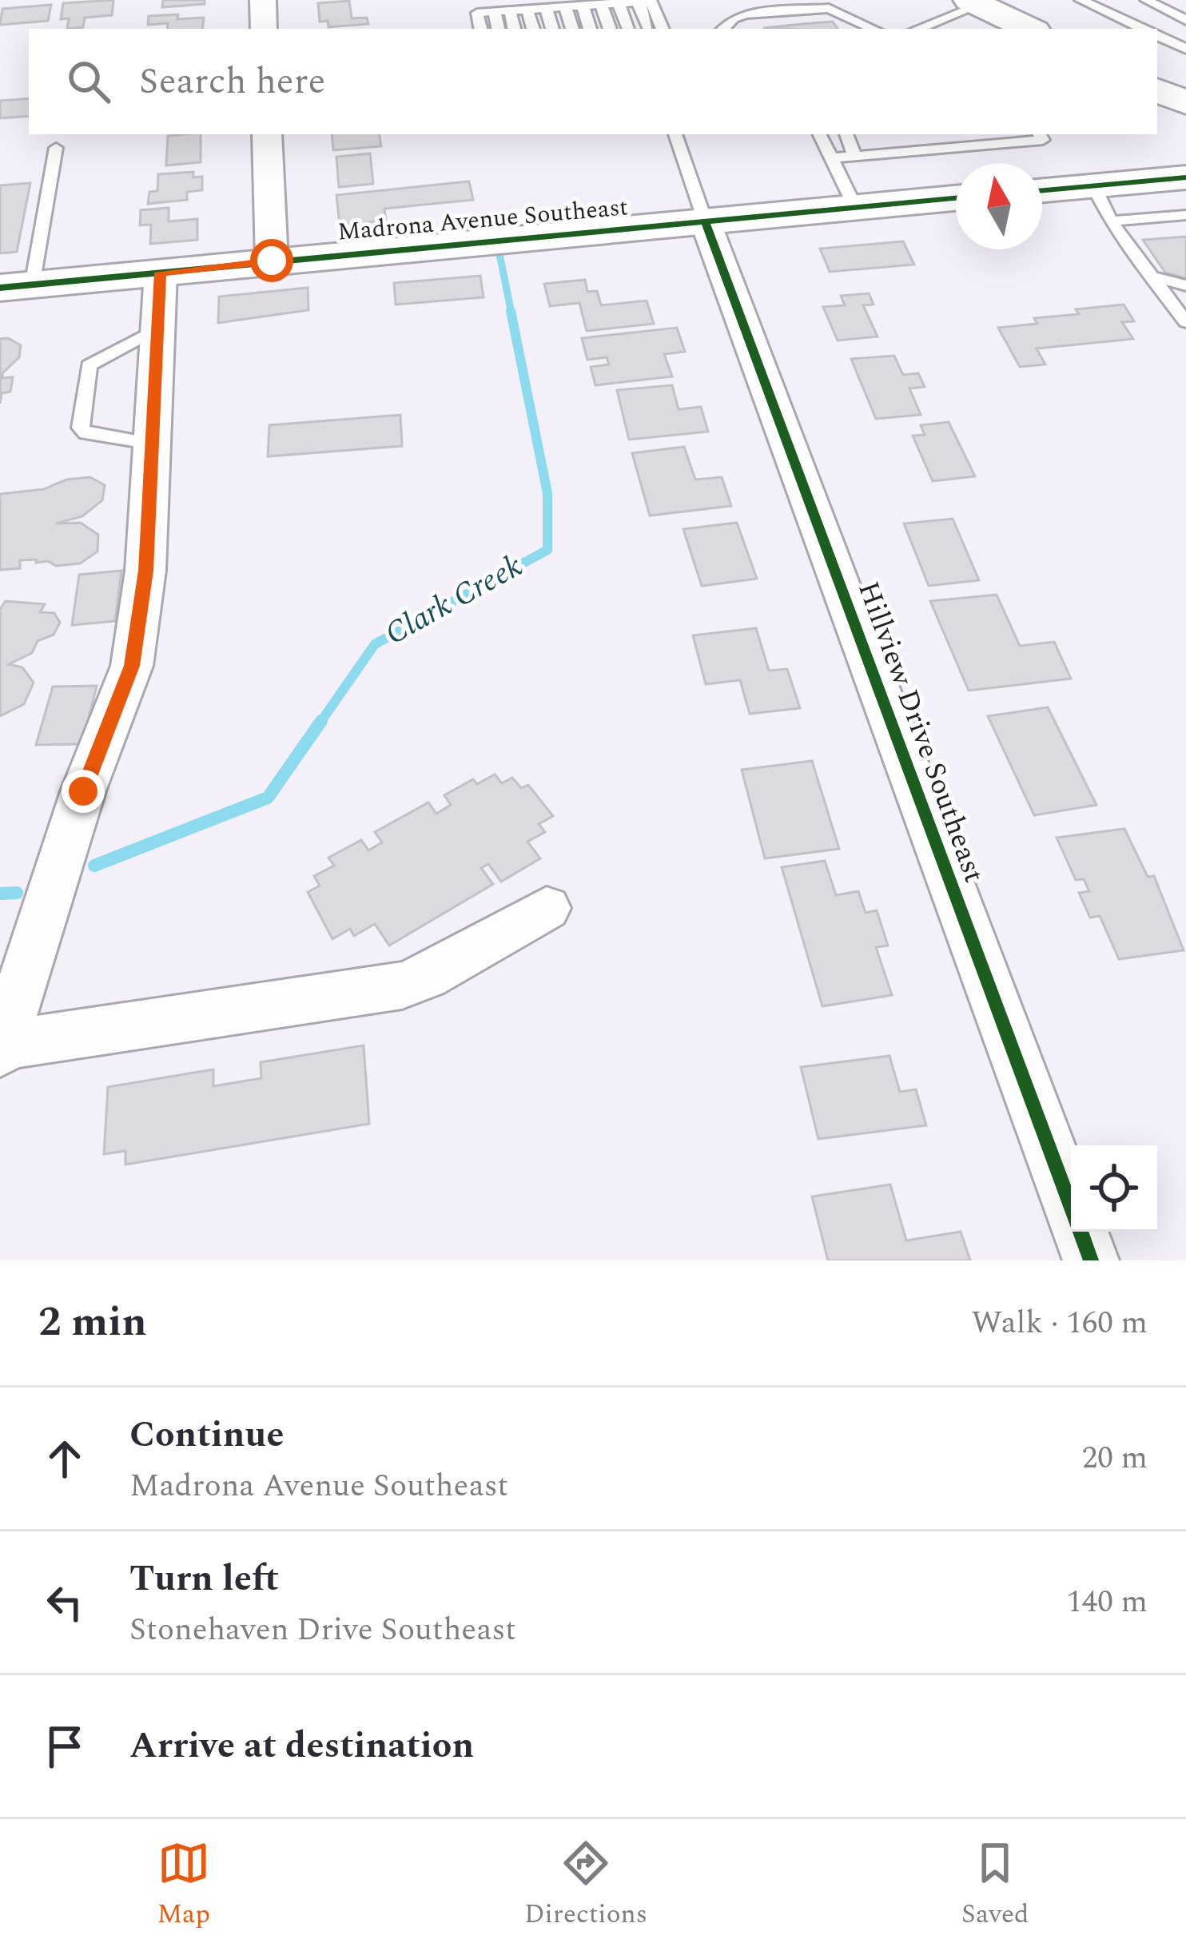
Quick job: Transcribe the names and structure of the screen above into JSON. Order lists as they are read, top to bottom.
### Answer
{
  "streets": {
    "main road": ["Madrona Avenue Southeast"],
    "street": ["Hillview Drive Southeast"]
  },
  "crossings": [
    ["Madrona Avenue Southeast", "Hillview Drive Southeast"]
  ],
  "water": ["Clark Creek"],
  "north": "top",
  "page": {
    "search": "Search here",
    "heading": ["2 min", "Walk · 160 m"],
    "list": [
      ["Continue", "Madrona Avenue Southeast", "20 m"],
      ["Turn left", "Stonehaven Drive Southeast", "140 m"],
      "Arrive at destination"
    ],
    "nav": ["Map", "Directions", "Saved"]
  }
}
